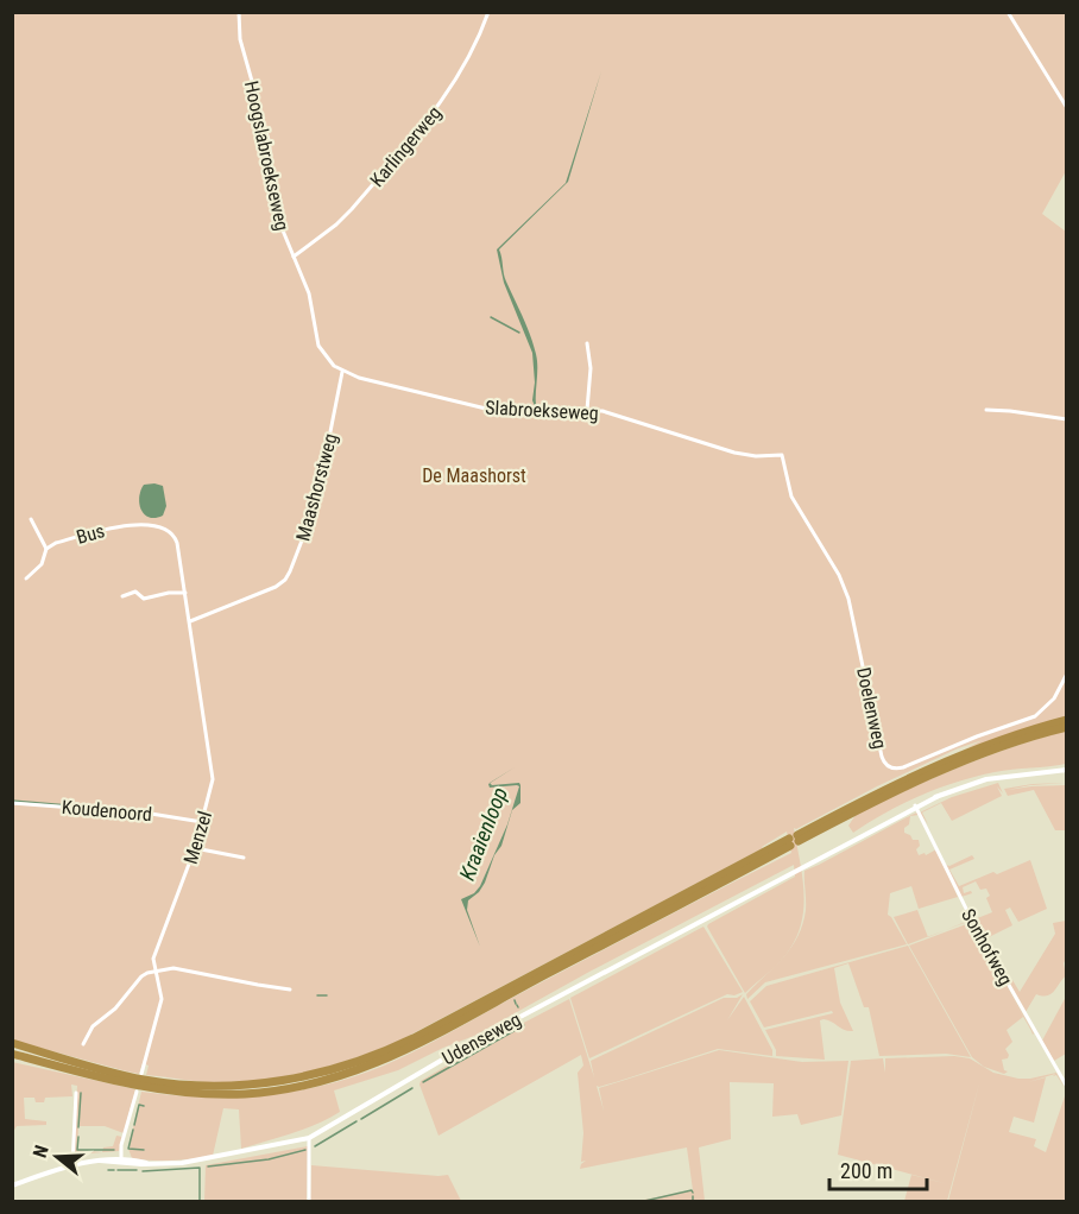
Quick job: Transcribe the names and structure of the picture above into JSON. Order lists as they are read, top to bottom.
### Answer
{
  "streets": {
    "street": [
      "Karlingerweg",
      "Hoogslabroekseweg",
      "Slabroekseweg",
      "Maashorstweg",
      "Bus",
      "Doelenweg",
      "Koudenoord",
      "Menzel",
      "Sonhofweg",
      "Udenseweg"
    ]
  },
  "crossings": [
    ["Karlingerweg", "Hoogslabroekseweg"],
    ["Hoogslabroekseweg", "Slabroekseweg"],
    ["Hoogslabroekseweg", "Maashorstweg"],
    ["Slabroekseweg", "Maashorstweg"],
    ["Slabroekseweg", "Doelenweg"],
    ["Maashorstweg", "Menzel"],
    ["Bus", "Menzel"],
    ["Koudenoord", "Menzel"],
    ["Menzel", "Udenseweg"],
    ["Sonhofweg", "Udenseweg"]
  ],
  "water": ["Kraaienloop"],
  "parks": ["De Maashorst"],
  "scale_bar": "200 m",
  "north": "left"
}
